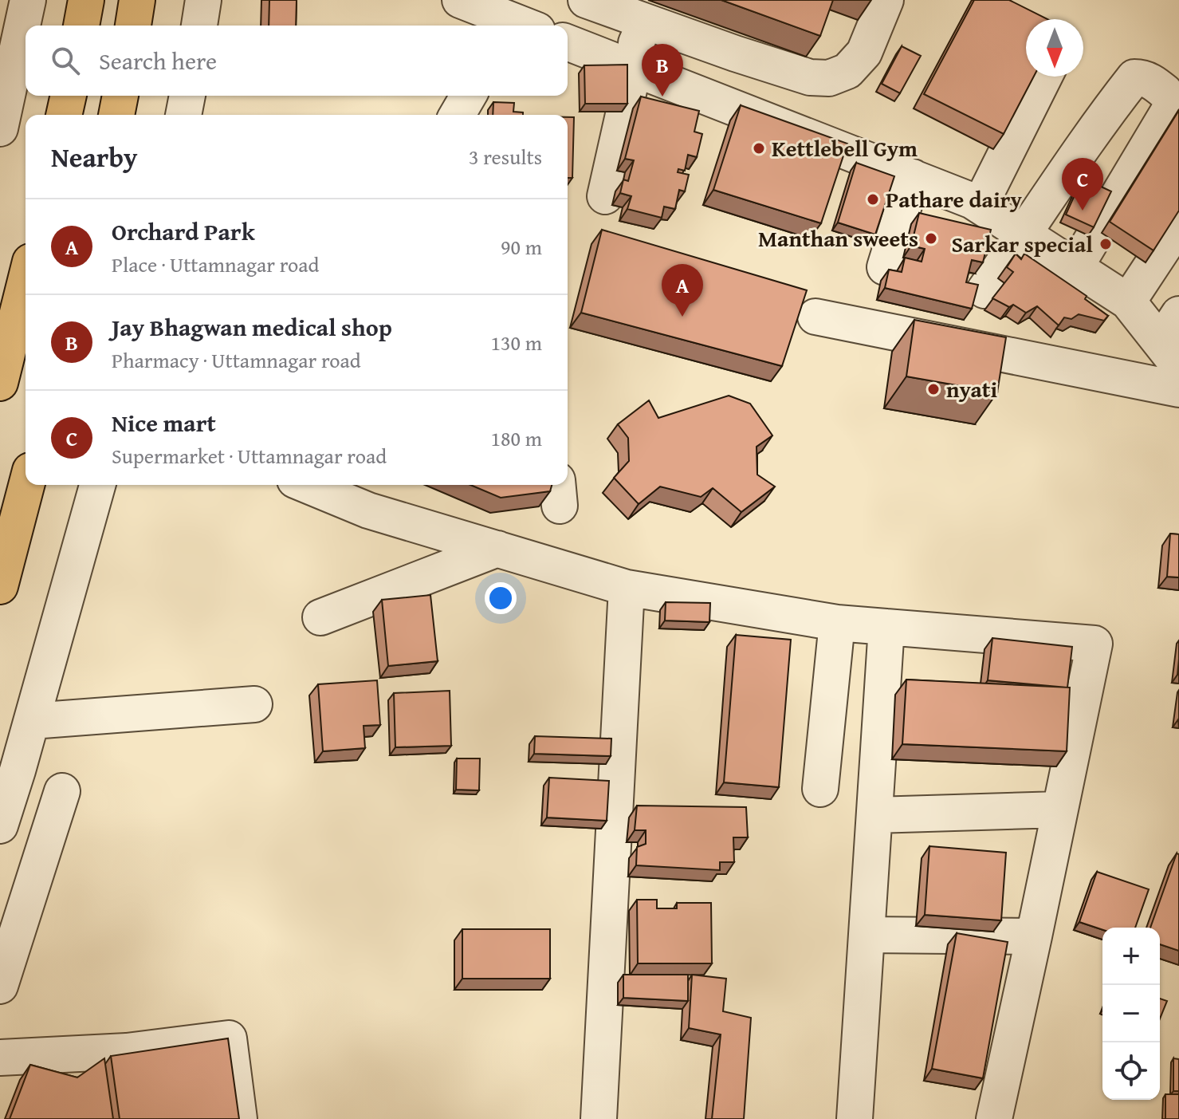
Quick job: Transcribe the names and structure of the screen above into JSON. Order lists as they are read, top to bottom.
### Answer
{
  "places": [
    "Kettlebell Gym",
    "Pathare dairy",
    "Manthan sweets",
    "Sarkar special",
    "nyati"
  ],
  "north": "bottom",
  "page": {
    "search": "Search here",
    "pins": ["B", "C", "A"],
    "heading": ["Nearby", "3 results"],
    "list": [
      {
        "mark": "A",
        "name": "Orchard Park",
        "note": "Place · Uttamnagar road",
        "value": "90 m"
      },
      {
        "mark": "B",
        "name": "Jay Bhagwan medical shop",
        "note": "Pharmacy · Uttamnagar road",
        "value": "130 m"
      },
      {
        "mark": "C",
        "name": "Nice mart",
        "note": "Supermarket · Uttamnagar road",
        "value": "180 m"
      }
    ],
    "map_buttons": ["+", "−"]
  }
}
